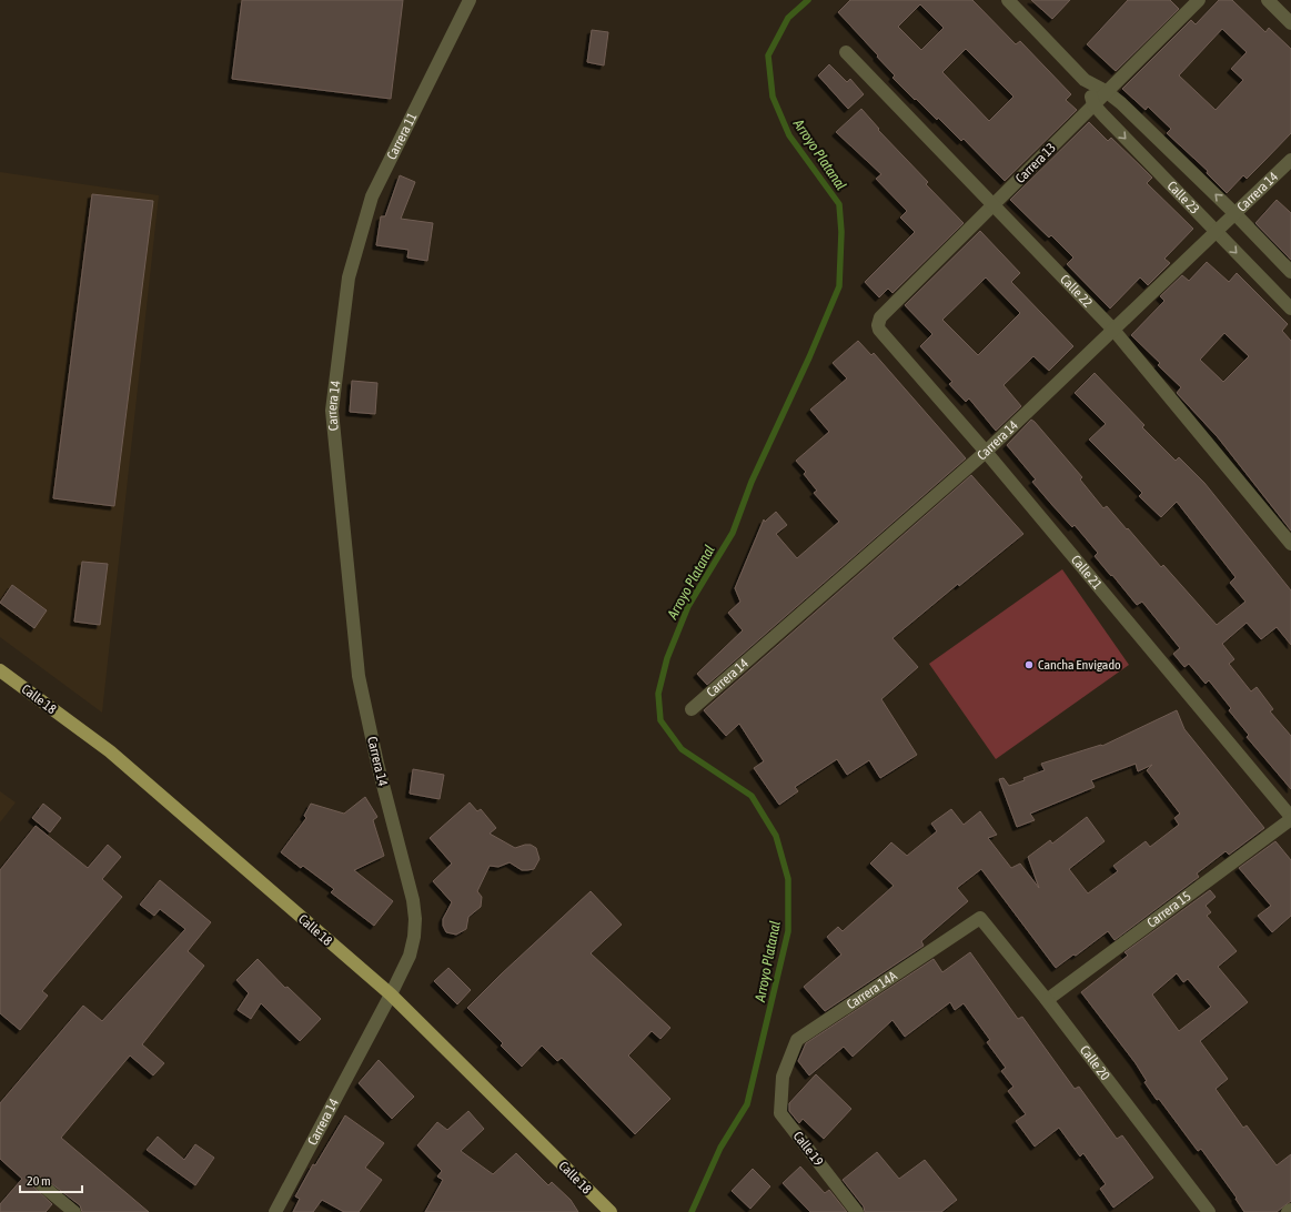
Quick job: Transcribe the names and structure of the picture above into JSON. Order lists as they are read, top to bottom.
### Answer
{
  "streets": {
    "main road": ["Calle 18"],
    "street": [
      "Carrera 11",
      "Carrera 13",
      "Carrera 14",
      "Calle 23",
      "Calle 22",
      "Calle 21",
      "Carrera 15",
      "Carrera 14A",
      "Calle 20",
      "Calle 19"
    ]
  },
  "crossings": [
    ["Carrera 11", "Carrera 14"],
    ["Carrera 13", "Calle 23"],
    ["Carrera 13", "Calle 22"],
    ["Carrera 13", "Calle 21"],
    ["Carrera 14", "Calle 23"],
    ["Carrera 14", "Calle 22"],
    ["Carrera 14", "Calle 21"],
    ["Carrera 14", "Calle 18"],
    ["Calle 21", "Carrera 15"],
    ["Carrera 15", "Calle 20"],
    ["Carrera 14A", "Calle 20"],
    ["Carrera 14A", "Calle 19"]
  ],
  "water": ["Arroyo Platanal"],
  "places": ["Cancha Envigado"],
  "scale_bar": "20 m"
}
